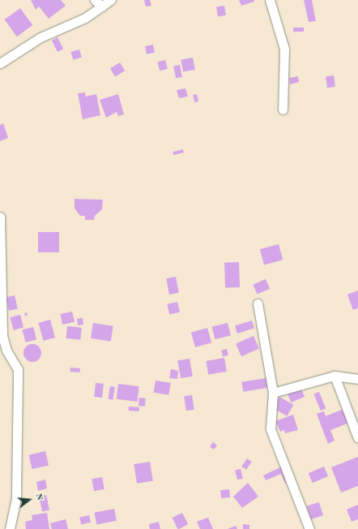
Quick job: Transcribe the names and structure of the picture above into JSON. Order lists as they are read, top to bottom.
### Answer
{
  "north": "right"
}
